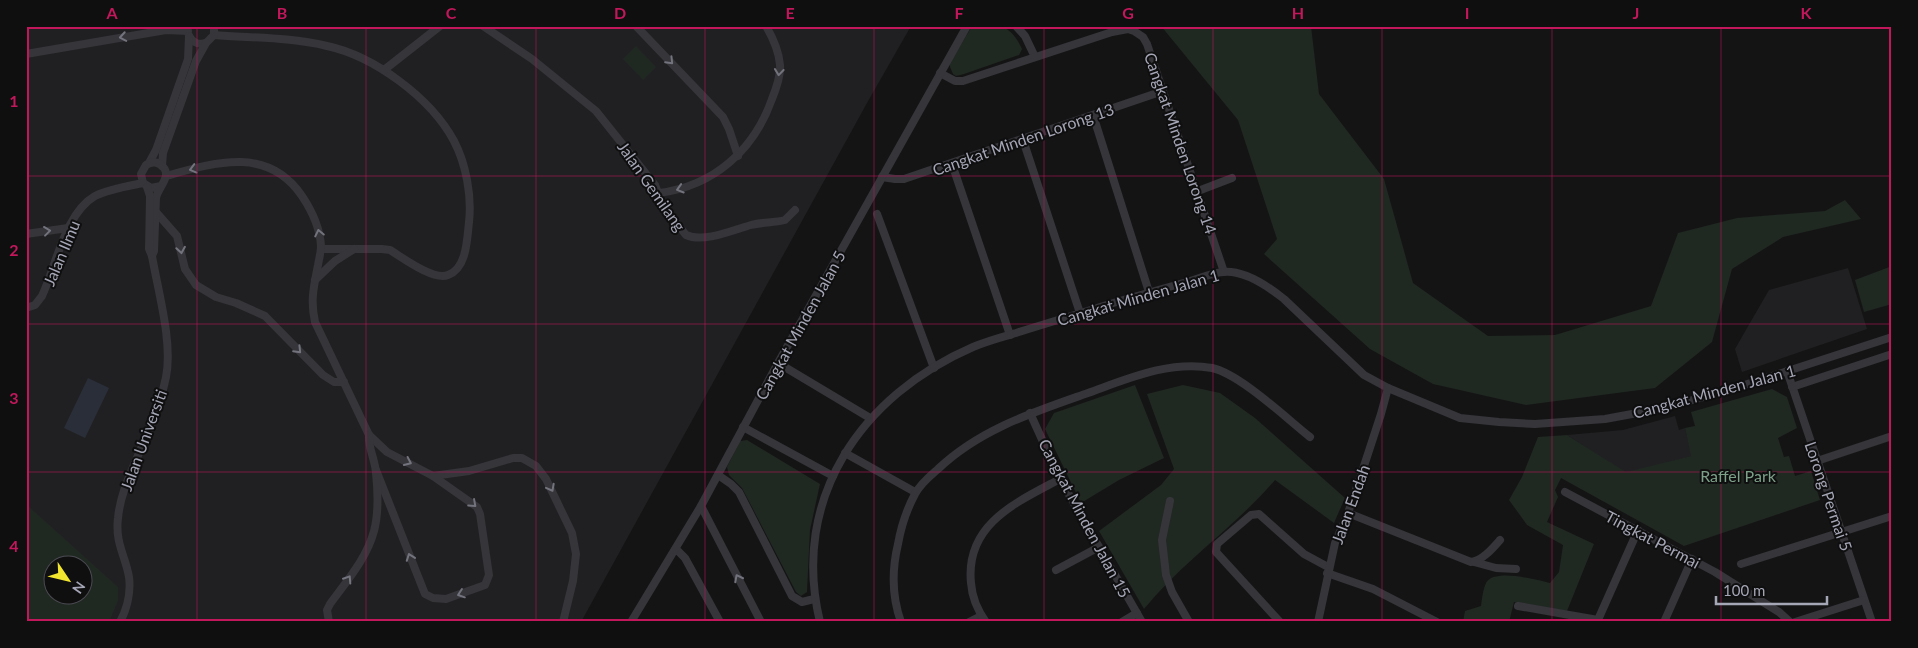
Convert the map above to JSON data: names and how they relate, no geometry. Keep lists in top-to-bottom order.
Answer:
{
  "streets": {
    "street": [
      "Cangkat Minden Lorong 13",
      "Cangkat Minden Lorong 14",
      "Jalan Gemilang",
      "Jalan Ilmu",
      "Cangkat Minden Jalan 1",
      "Cangkat Minden Jalan 5",
      "Jalan Universiti",
      "Lorong Permai 5",
      "Jalan Endah",
      "Cangkat Minden Jalan 15",
      "Tingkat Permai"
    ]
  },
  "crossings": [
    ["Cangkat Minden Lorong 13", "Cangkat Minden Lorong 14"],
    ["Cangkat Minden Lorong 13", "Cangkat Minden Jalan 5"],
    ["Cangkat Minden Lorong 14", "Cangkat Minden Jalan 1"],
    ["Cangkat Minden Lorong 14", "Cangkat Minden Jalan 5"],
    ["Jalan Ilmu", "Jalan Universiti"],
    ["Cangkat Minden Jalan 1", "Lorong Permai 5"],
    ["Cangkat Minden Jalan 1", "Jalan Endah"]
  ],
  "parks": ["Raffel Park"],
  "scale_bar": "100 m",
  "north": "bottom right",
  "grid": {
    "columns": [
      "A",
      "B",
      "C",
      "D",
      "E",
      "F",
      "G",
      "H",
      "I",
      "J",
      "K"
    ],
    "rows": [
      "1",
      "2",
      "3",
      "4"
    ]
  }
}
